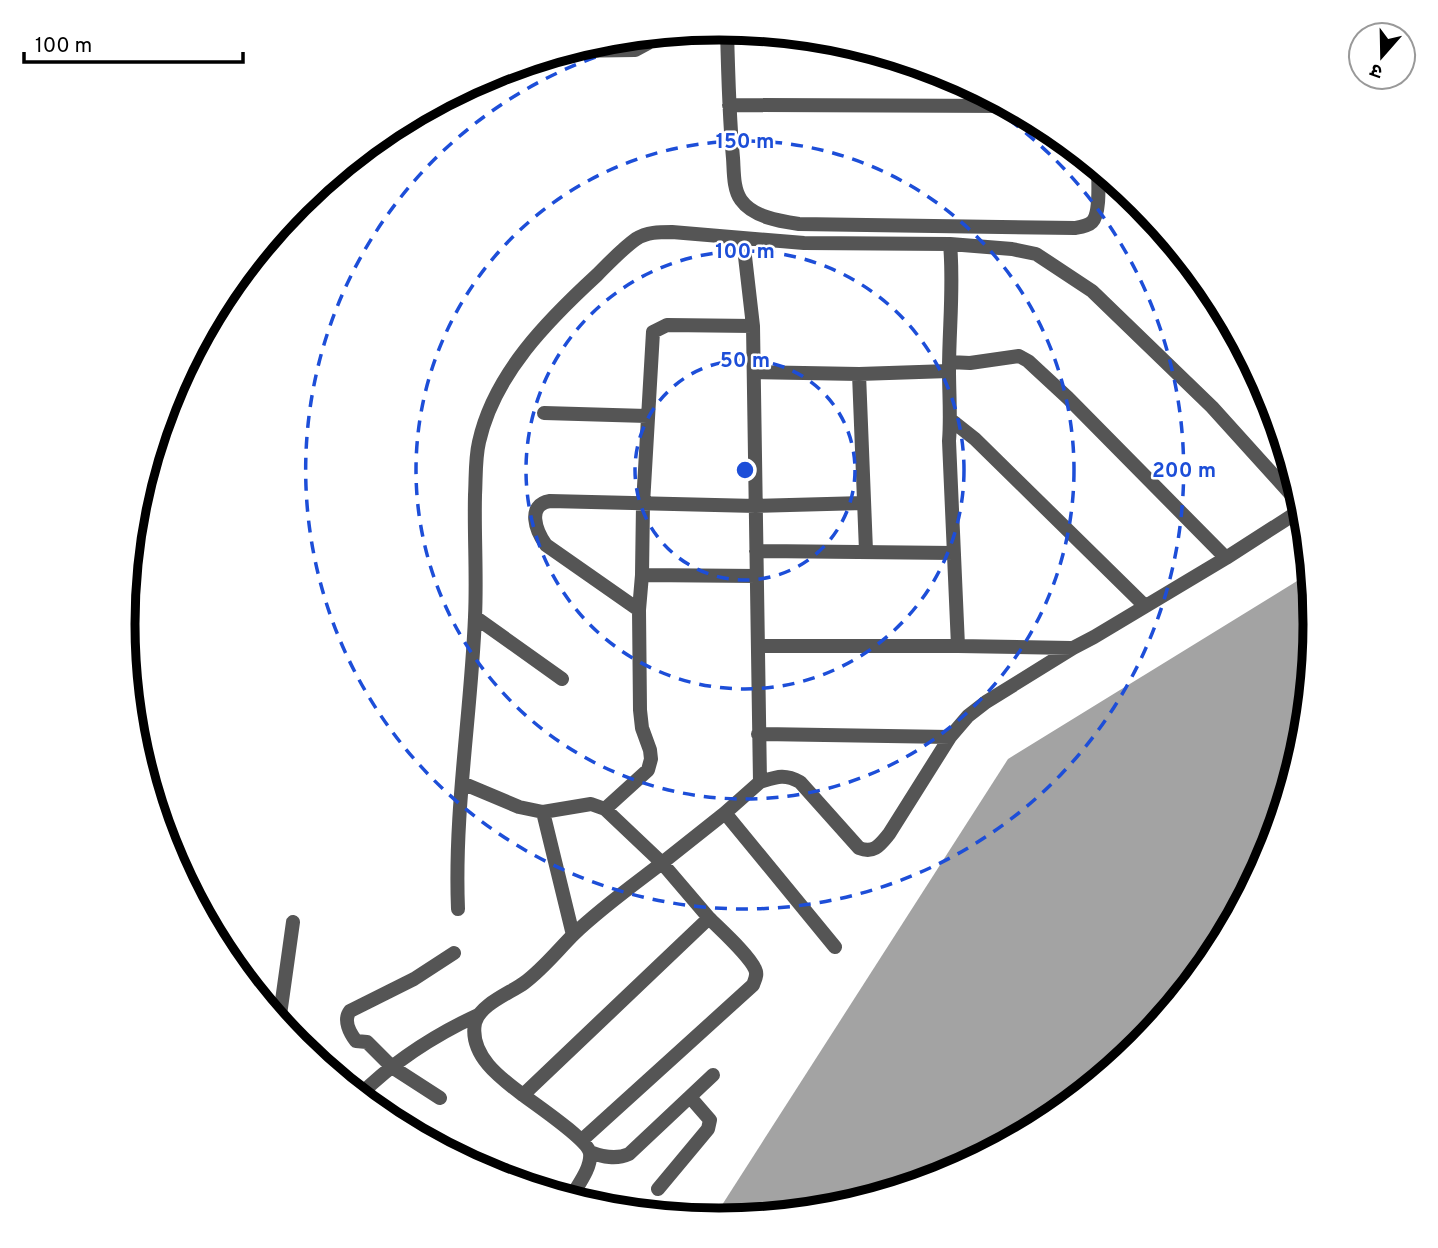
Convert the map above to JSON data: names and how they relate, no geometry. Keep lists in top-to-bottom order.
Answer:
{
  "scale_bar": "100 m",
  "north": "bottom",
  "rings": [
    "150 m",
    "100 m",
    "50 m",
    "200 m"
  ]
}
